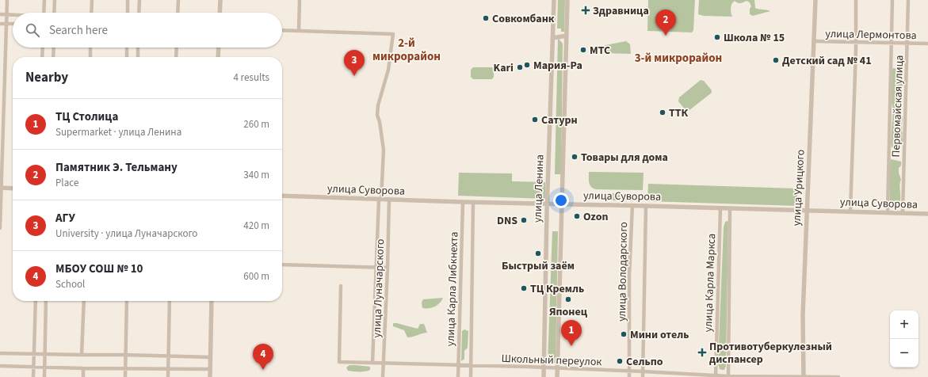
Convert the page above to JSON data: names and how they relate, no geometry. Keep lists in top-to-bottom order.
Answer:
{
  "streets": {
    "street": [
      "улица Лермонтова",
      "Первомайская улица",
      "улица Урицкого",
      "улица Ленина",
      "улица Суворова",
      "улица Володарского",
      "улица Карла Маркса",
      "улица Луначарского",
      "улица Карла Либкнехта",
      "Школьный переулок"
    ]
  },
  "crossings": [
    ["улица Лермонтова", "Первомайская улица"],
    ["улица Лермонтова", "улица Урицкого"],
    ["Первомайская улица", "улица Суворова"],
    ["улица Урицкого", "улица Суворова"],
    ["улица Урицкого", "Школьный переулок"],
    ["улица Ленина", "улица Суворова"],
    ["улица Ленина", "Школьный переулок"],
    ["улица Суворова", "улица Володарского"],
    ["улица Суворова", "улица Карла Маркса"],
    ["улица Суворова", "улица Луначарского"],
    ["улица Суворова", "улица Карла Либкнехта"],
    ["улица Володарского", "Школьный переулок"],
    ["улица Карла Маркса", "Школьный переулок"],
    ["улица Луначарского", "Школьный переулок"],
    ["улица Карла Либкнехта", "Школьный переулок"]
  ],
  "districts": ["2-й микрорайон", "3-й микрорайон"],
  "places": {
    "health": ["Здравница", "Противотуберкулезный диспансер"],
    "other": [
      "Совкомбанк",
      "Школа № 15",
      "МТС",
      "Детский сад № 41",
      "Мария-Ра",
      "Kari",
      "ТТК",
      "Сатурн",
      "Товары для дома",
      "Ozon",
      "DNS",
      "Быстрый заём",
      "ТЦ Кремль",
      "Японец",
      "Мини отель",
      "Сельпо"
    ]
  },
  "page": {
    "pins": [
      "2",
      "3",
      "1",
      "4"
    ],
    "search": "Search here",
    "heading": ["Nearby", "4 results"],
    "list": [
      {
        "mark": "1",
        "name": "ТЦ Столица",
        "note": "Supermarket · улица Ленина",
        "value": "260 m"
      },
      {
        "mark": "2",
        "name": "Памятник Э. Тельману",
        "note": "Place",
        "value": "340 m"
      },
      {
        "mark": "3",
        "name": "АГУ",
        "note": "University · улица Луначарского",
        "value": "420 m"
      },
      {
        "mark": "4",
        "name": "МБОУ СОШ № 10",
        "note": "School",
        "value": "600 m"
      }
    ],
    "map_buttons": ["+", "−"]
  }
}
